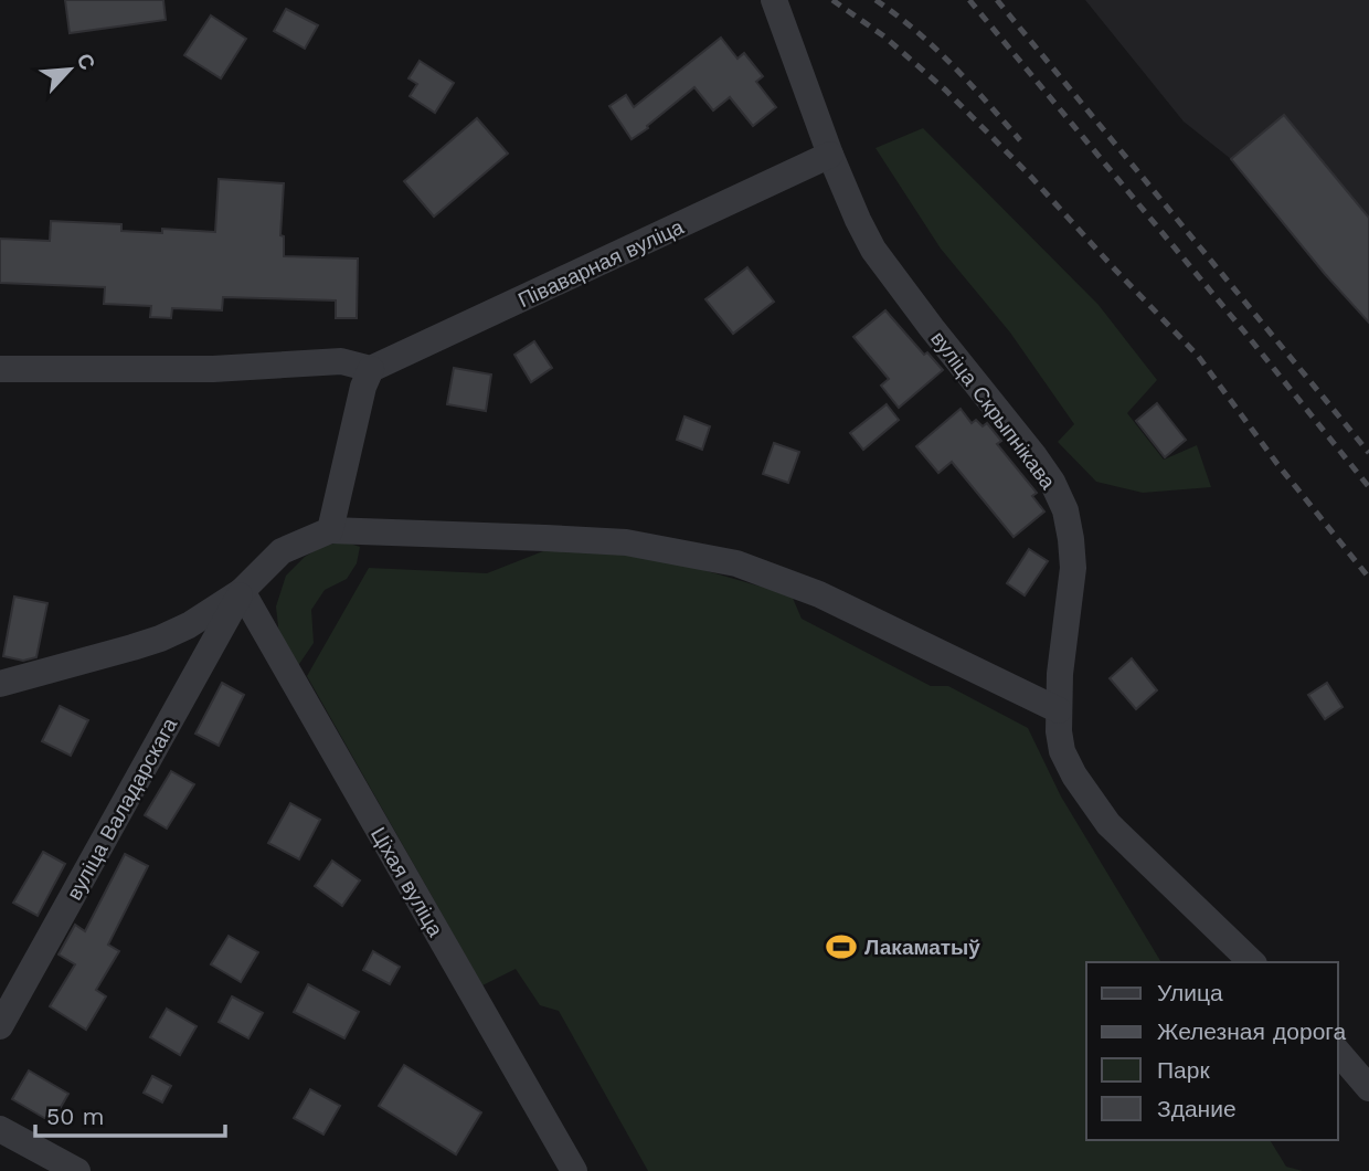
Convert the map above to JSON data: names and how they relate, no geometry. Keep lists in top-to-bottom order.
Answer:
{
  "streets": {
    "street": [
      "Піваварная вуліца",
      "вуліца Скрыпнікава",
      "вуліца Валадарскага",
      "Ціхая вуліца"
    ]
  },
  "crossings": [
    ["Піваварная вуліца", "вуліца Скрыпнікава"],
    ["вуліца Валадарскага", "Ціхая вуліца"]
  ],
  "places": {
    "sports": ["Лакаматыў"]
  },
  "legend": [
    "Улица",
    "Железная дорога",
    "Парк",
    "Здание"
  ],
  "scale_bar": "50 m",
  "north": "top right"
}
